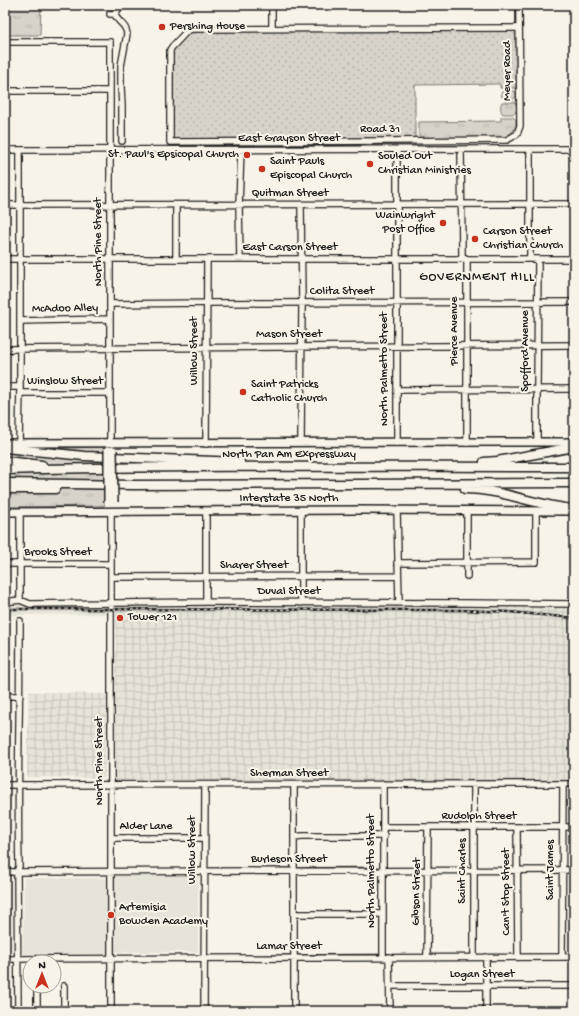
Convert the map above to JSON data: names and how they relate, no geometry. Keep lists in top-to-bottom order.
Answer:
{
  "streets": {
    "highway": ["North Pan Am Expressway"],
    "main road": ["North Pine Street", "Interstate 35 North"],
    "street": [
      "Meyer Road",
      "Road 31",
      "East Grayson Street",
      "Quitman Street",
      "East Carson Street",
      "Colita Street",
      "McAdoo Alley",
      "Pierce Avenue",
      "Mason Street",
      "Willow Street",
      "Spofford Avenue",
      "North Palmetto Street",
      "Winslow Street",
      "Brooks Street",
      "Sharer Street",
      "Duval Street",
      "Sherman Street",
      "Rudolph Street",
      "Alder Lane",
      "Burleson Street",
      "Saint James",
      "Saint Charles",
      "Gibson Street",
      "Can't Stop Street",
      "Lamar Street",
      "Logan Street"
    ]
  },
  "crossings": [
    ["Meyer Road", "Road 31"],
    ["East Grayson Street", "North Pine Street"],
    ["East Grayson Street", "Pierce Avenue"],
    ["East Grayson Street", "North Palmetto Street"],
    ["Quitman Street", "North Pine Street"],
    ["Quitman Street", "Pierce Avenue"],
    ["Quitman Street", "North Palmetto Street"],
    ["North Pine Street", "East Carson Street"],
    ["North Pine Street", "Colita Street"],
    ["North Pine Street", "McAdoo Alley"],
    ["North Pine Street", "Mason Street"],
    ["North Pine Street", "Winslow Street"],
    ["North Pine Street", "Interstate 35 North"],
    ["North Pine Street", "Brooks Street"],
    ["North Pine Street", "Sharer Street"],
    ["North Pine Street", "Duval Street"],
    ["North Pine Street", "Sherman Street"],
    ["North Pine Street", "Alder Lane"],
    ["North Pine Street", "Burleson Street"],
    ["North Pine Street", "Lamar Street"],
    ["East Carson Street", "Pierce Avenue"],
    ["East Carson Street", "Willow Street"],
    ["East Carson Street", "Spofford Avenue"],
    ["East Carson Street", "North Palmetto Street"],
    ["Colita Street", "Pierce Avenue"],
    ["Colita Street", "Willow Street"],
    ["Colita Street", "Spofford Avenue"],
    ["Colita Street", "North Palmetto Street"],
    ["Pierce Avenue", "Mason Street"],
    ["Mason Street", "Willow Street"],
    ["Mason Street", "Spofford Avenue"],
    ["Mason Street", "North Palmetto Street"],
    ["Willow Street", "Sherman Street"],
    ["Willow Street", "Alder Lane"],
    ["Willow Street", "Burleson Street"],
    ["Willow Street", "Lamar Street"],
    ["North Palmetto Street", "Sherman Street"],
    ["North Palmetto Street", "Rudolph Street"],
    ["North Palmetto Street", "Burleson Street"],
    ["North Palmetto Street", "Lamar Street"],
    ["North Palmetto Street", "Logan Street"],
    ["Sherman Street", "Saint James"],
    ["Sherman Street", "Saint Charles"],
    ["Rudolph Street", "Saint James"],
    ["Rudolph Street", "Saint Charles"],
    ["Rudolph Street", "Gibson Street"],
    ["Rudolph Street", "Can't Stop Street"],
    ["Burleson Street", "Saint James"],
    ["Burleson Street", "Saint Charles"],
    ["Burleson Street", "Gibson Street"],
    ["Burleson Street", "Can't Stop Street"],
    ["Saint James", "Lamar Street"],
    ["Saint Charles", "Lamar Street"],
    ["Gibson Street", "Lamar Street"],
    ["Can't Stop Street", "Lamar Street"]
  ],
  "districts": ["GOVERNMENT HILL"],
  "places": [
    "Pershing House",
    "St. Paul's Epsicopal Church",
    "Souled Out Christian Ministries",
    "Saint Pauls Episcopal Church",
    "Wainwright Post Office",
    "Carson Street Christian Church",
    "Saint Patricks Catholic Church",
    "Tower 121",
    "Artemisia Bowden Academy"
  ],
  "north": "top"
}
